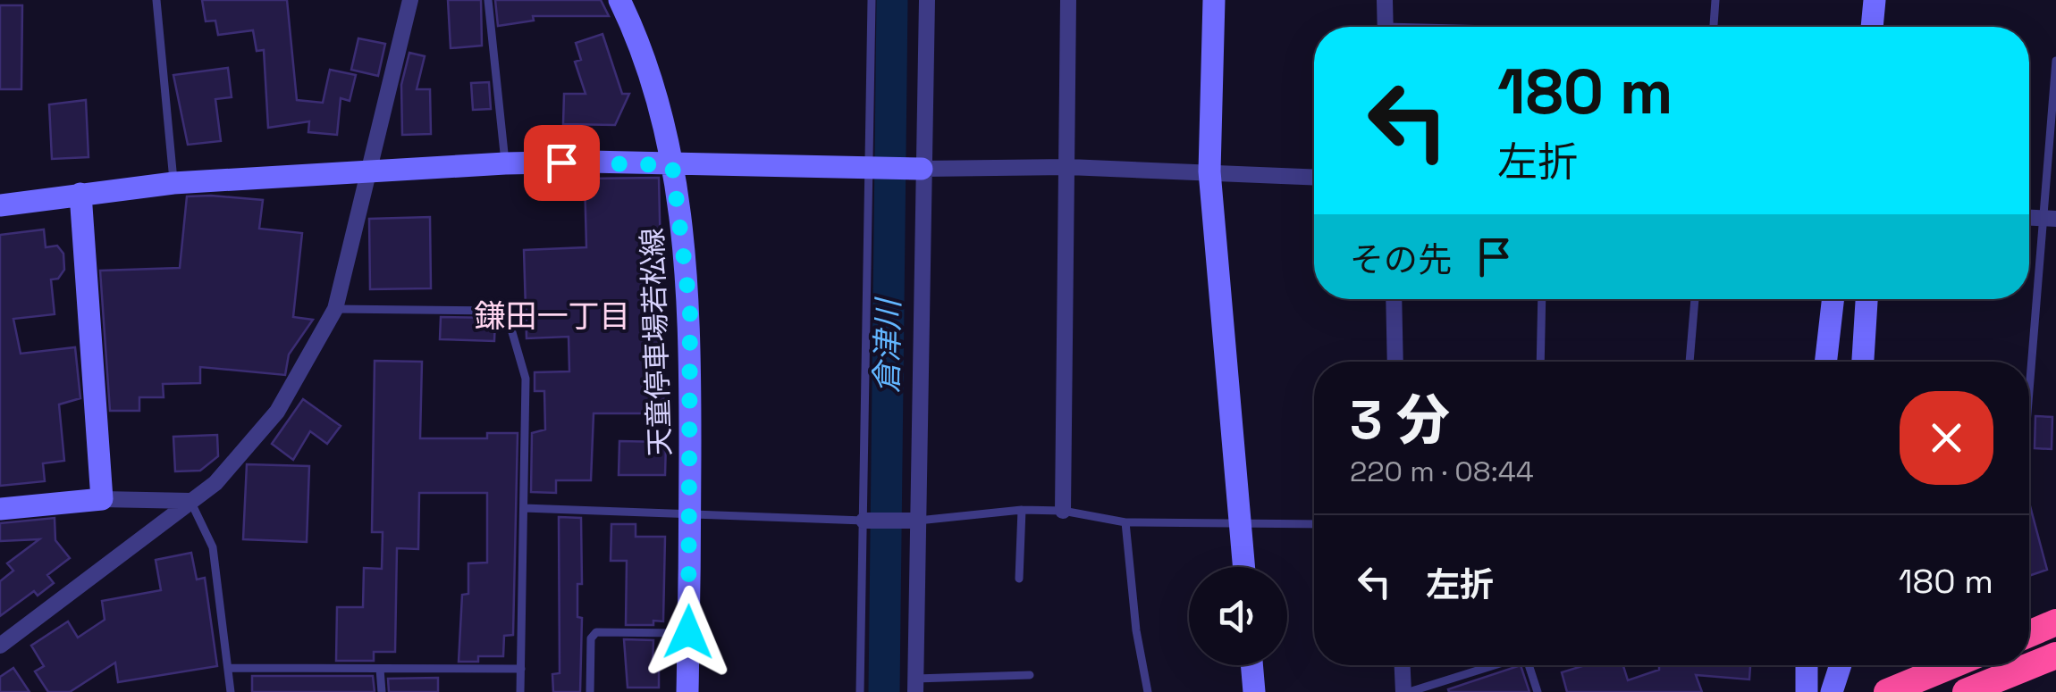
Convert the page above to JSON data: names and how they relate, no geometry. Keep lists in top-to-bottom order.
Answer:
{
  "streets": {
    "street": ["天童停車場若松線"]
  },
  "districts": ["鎌田一丁目"],
  "water": ["倉津川"],
  "page": {
    "turn": ["180 m", "左折"],
    "then": "その先",
    "heading": ["3 分", "220 m · 08:44"],
    "list": [
      {
        "name": "左折",
        "value": "180 m"
      }
    ]
  }
}
